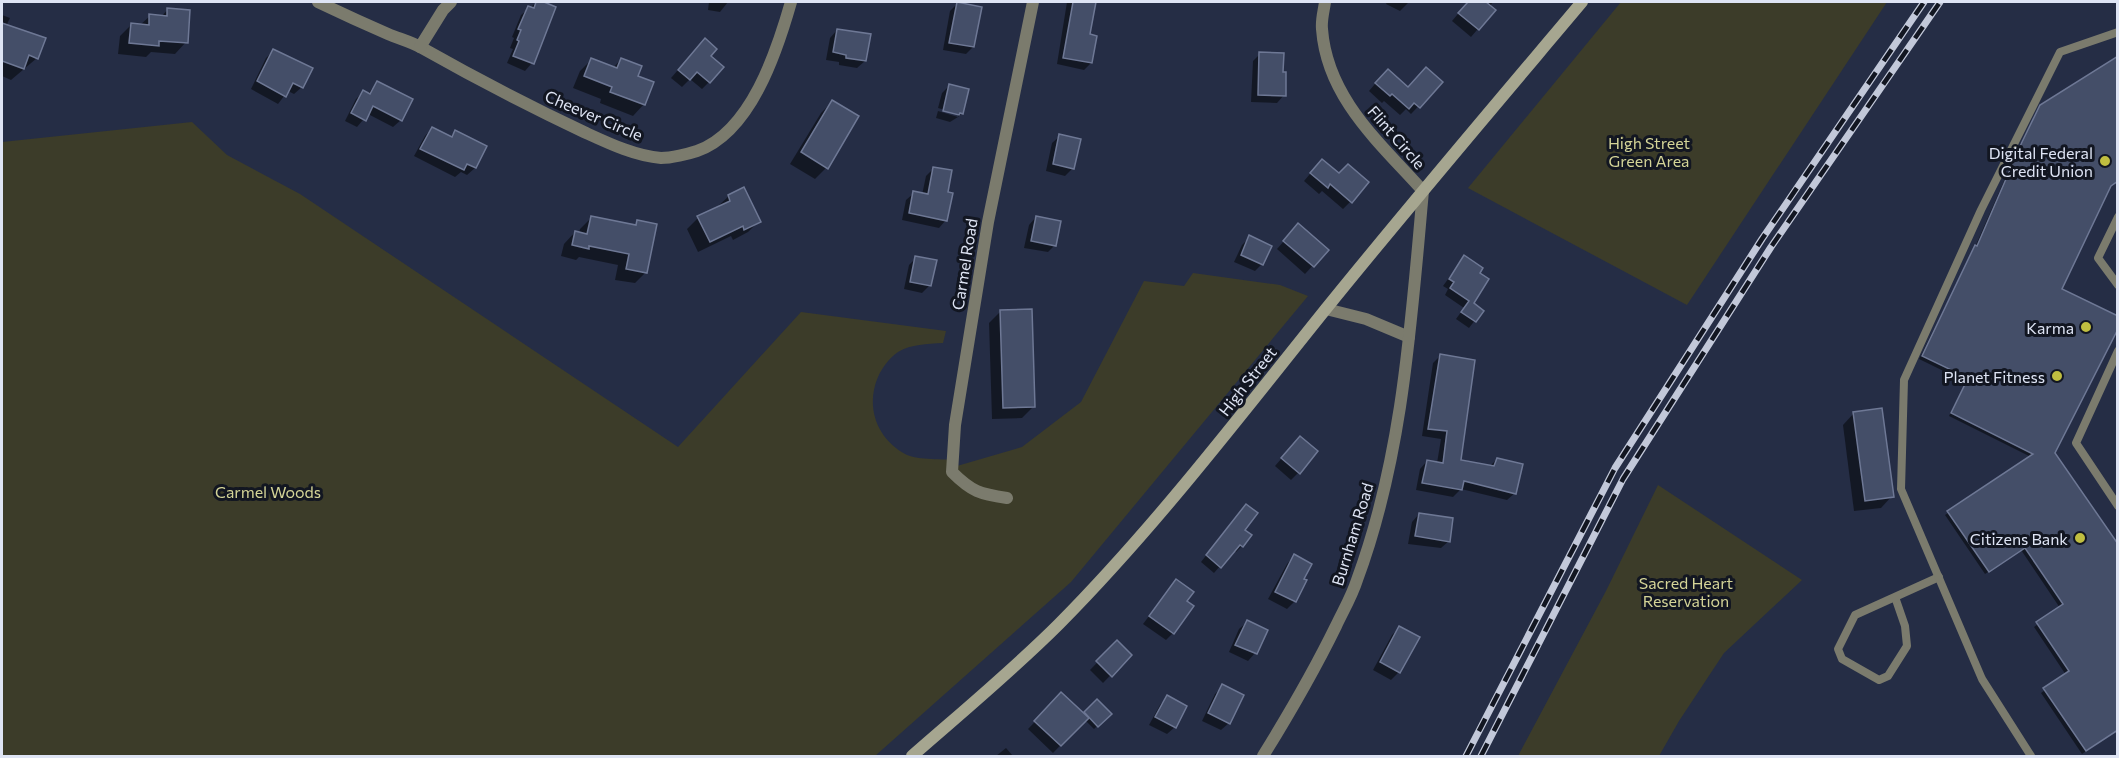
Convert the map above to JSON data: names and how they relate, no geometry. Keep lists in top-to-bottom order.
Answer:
{
  "streets": {
    "main road": ["High Street"],
    "street": [
      "Cheever Circle",
      "Flint Circle",
      "Carmel Road",
      "Burnham Road"
    ]
  },
  "crossings": [
    ["Flint Circle", "High Street"],
    ["Flint Circle", "Burnham Road"],
    ["High Street", "Burnham Road"]
  ],
  "parks": ["High Street Green Area", "Carmel Woods", "Sacred Heart Reservation"],
  "places": [
    "Digital Federal Credit Union",
    "Karma",
    "Planet Fitness",
    "Citizens Bank"
  ]
}
